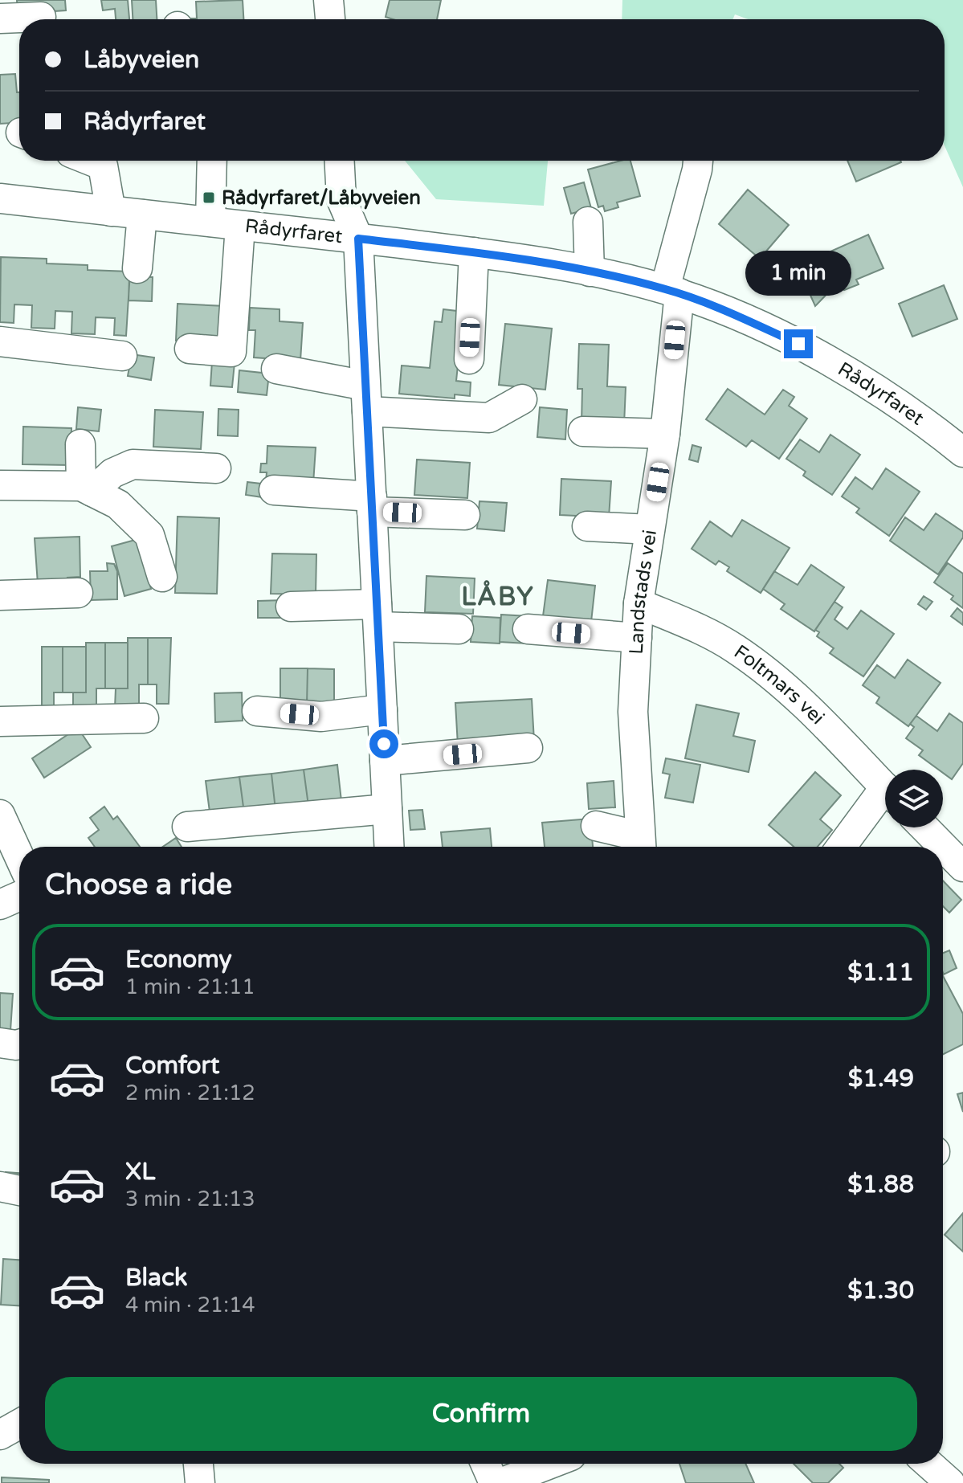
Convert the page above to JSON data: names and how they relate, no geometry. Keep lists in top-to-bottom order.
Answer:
{
  "streets": {
    "street": ["Rådyrfaret", "Landstads vei", "Foltmars vei"]
  },
  "crossings": [
    ["Rådyrfaret", "Landstads vei"],
    ["Landstads vei", "Foltmars vei"]
  ],
  "districts": ["LÅBY"],
  "places": {
    "transit": ["Rådyrfaret/Låbyveien"]
  },
  "page": {
    "banner": ["Låbyveien", "Rådyrfaret"],
    "bubble": "1 min",
    "heading": "Choose a ride",
    "list": [
      {
        "name": "Economy",
        "note": "1 min · 21:11",
        "value": "$1.11"
      },
      {
        "name": "Comfort",
        "note": "2 min · 21:12",
        "value": "$1.49"
      },
      {
        "name": "XL",
        "note": "3 min · 21:13",
        "value": "$1.88"
      },
      {
        "name": "Black",
        "note": "4 min · 21:14",
        "value": "$1.30"
      }
    ],
    "buttons": "Confirm"
  }
}
